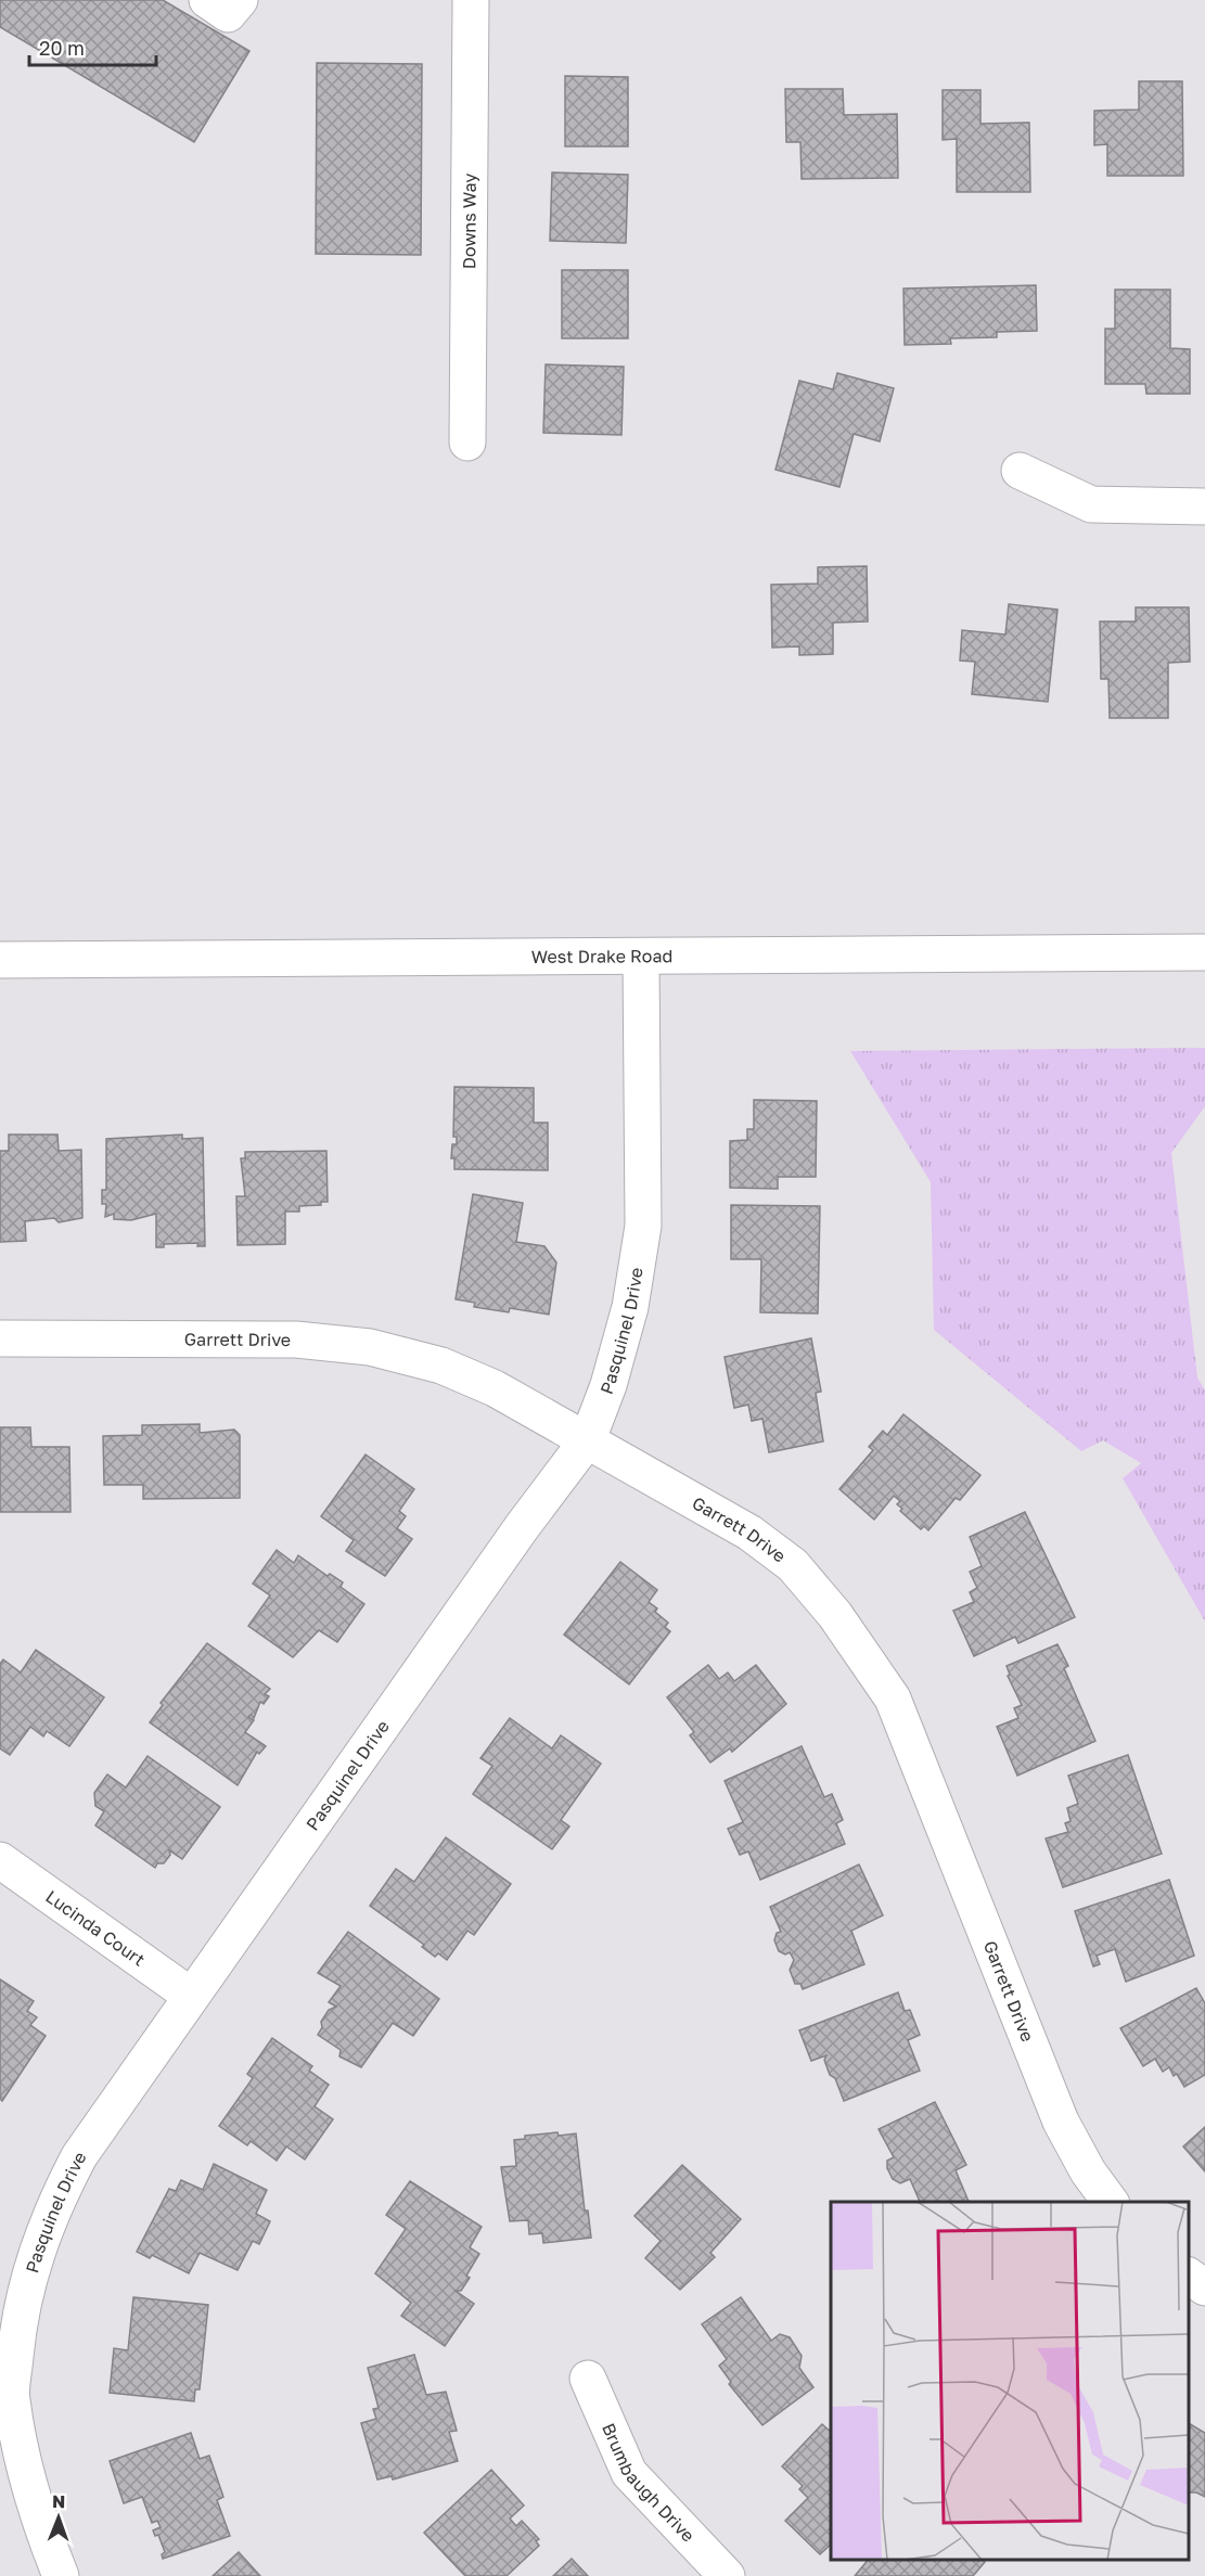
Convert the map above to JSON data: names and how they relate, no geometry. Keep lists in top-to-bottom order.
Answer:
{
  "streets": {
    "street": [
      "Downs Way",
      "West Drake Road",
      "Pasquinel Drive",
      "Garrett Drive",
      "Lucinda Court",
      "Brumbaugh Drive"
    ]
  },
  "crossings": [
    ["West Drake Road", "Pasquinel Drive"],
    ["Pasquinel Drive", "Garrett Drive"],
    ["Pasquinel Drive", "Lucinda Court"]
  ],
  "scale_bar": "20 m",
  "north": "top"
}
